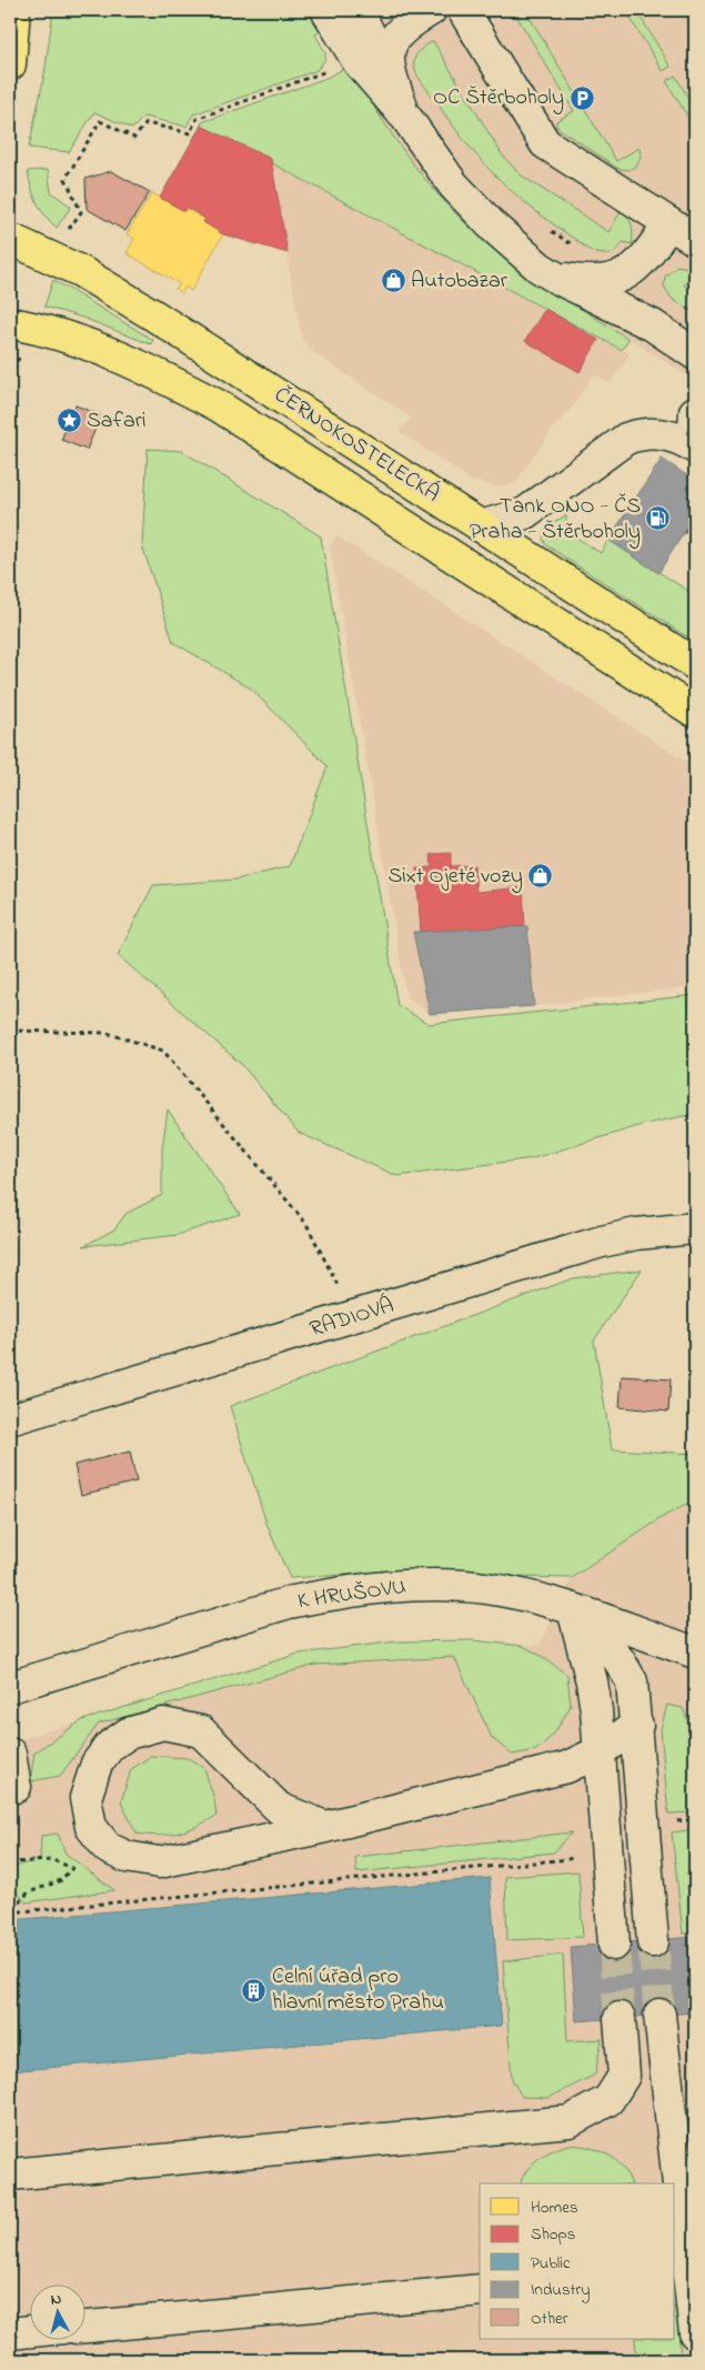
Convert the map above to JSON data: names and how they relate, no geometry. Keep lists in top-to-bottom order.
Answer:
{
  "streets": {
    "main road": ["ČERNOKOSTELECKÁ"],
    "street": ["RADIOVÁ", "K HRUŠOVU"]
  },
  "places": {
    "parking": ["OC Štěrboholy"],
    "shop": ["Autobazar", "Sixt Ojeté vozy"],
    "place": ["Safari"],
    "fuel station": ["Tank ONO - ČS Praha - Štěrboholy"],
    "building": ["Celní úřad pro hlavní město Prahu"]
  },
  "legend": [
    "Homes",
    "Shops",
    "Public",
    "Industry",
    "Other"
  ],
  "north": "top"
}
